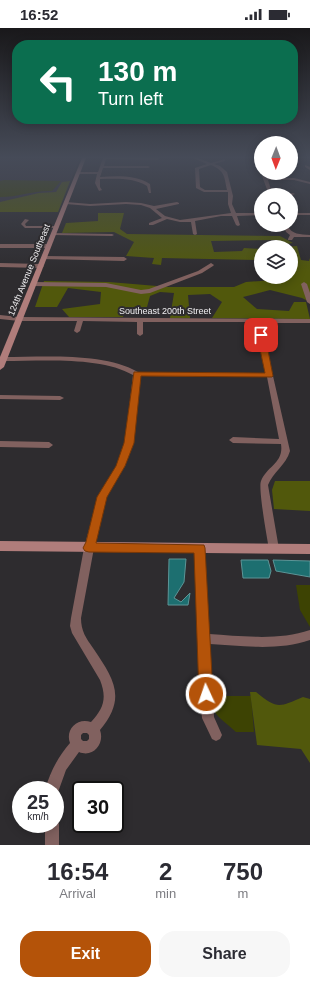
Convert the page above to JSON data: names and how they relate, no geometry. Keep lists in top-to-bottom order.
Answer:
{
  "streets": {
    "street": ["124th Avenue Southeast", "Southeast 200th Street"]
  },
  "crossings": [
    ["124th Avenue Southeast", "Southeast 200th Street"]
  ],
  "north": "bottom",
  "page": {
    "status": "16:52",
    "turn": ["130 m", "Turn left"],
    "speed": "25 km/h",
    "limit": "30",
    "eta": [
      "16:54",
      "Arrival",
      "2",
      "min",
      "750",
      "m"
    ],
    "buttons": ["Exit", "Share"]
  }
}
